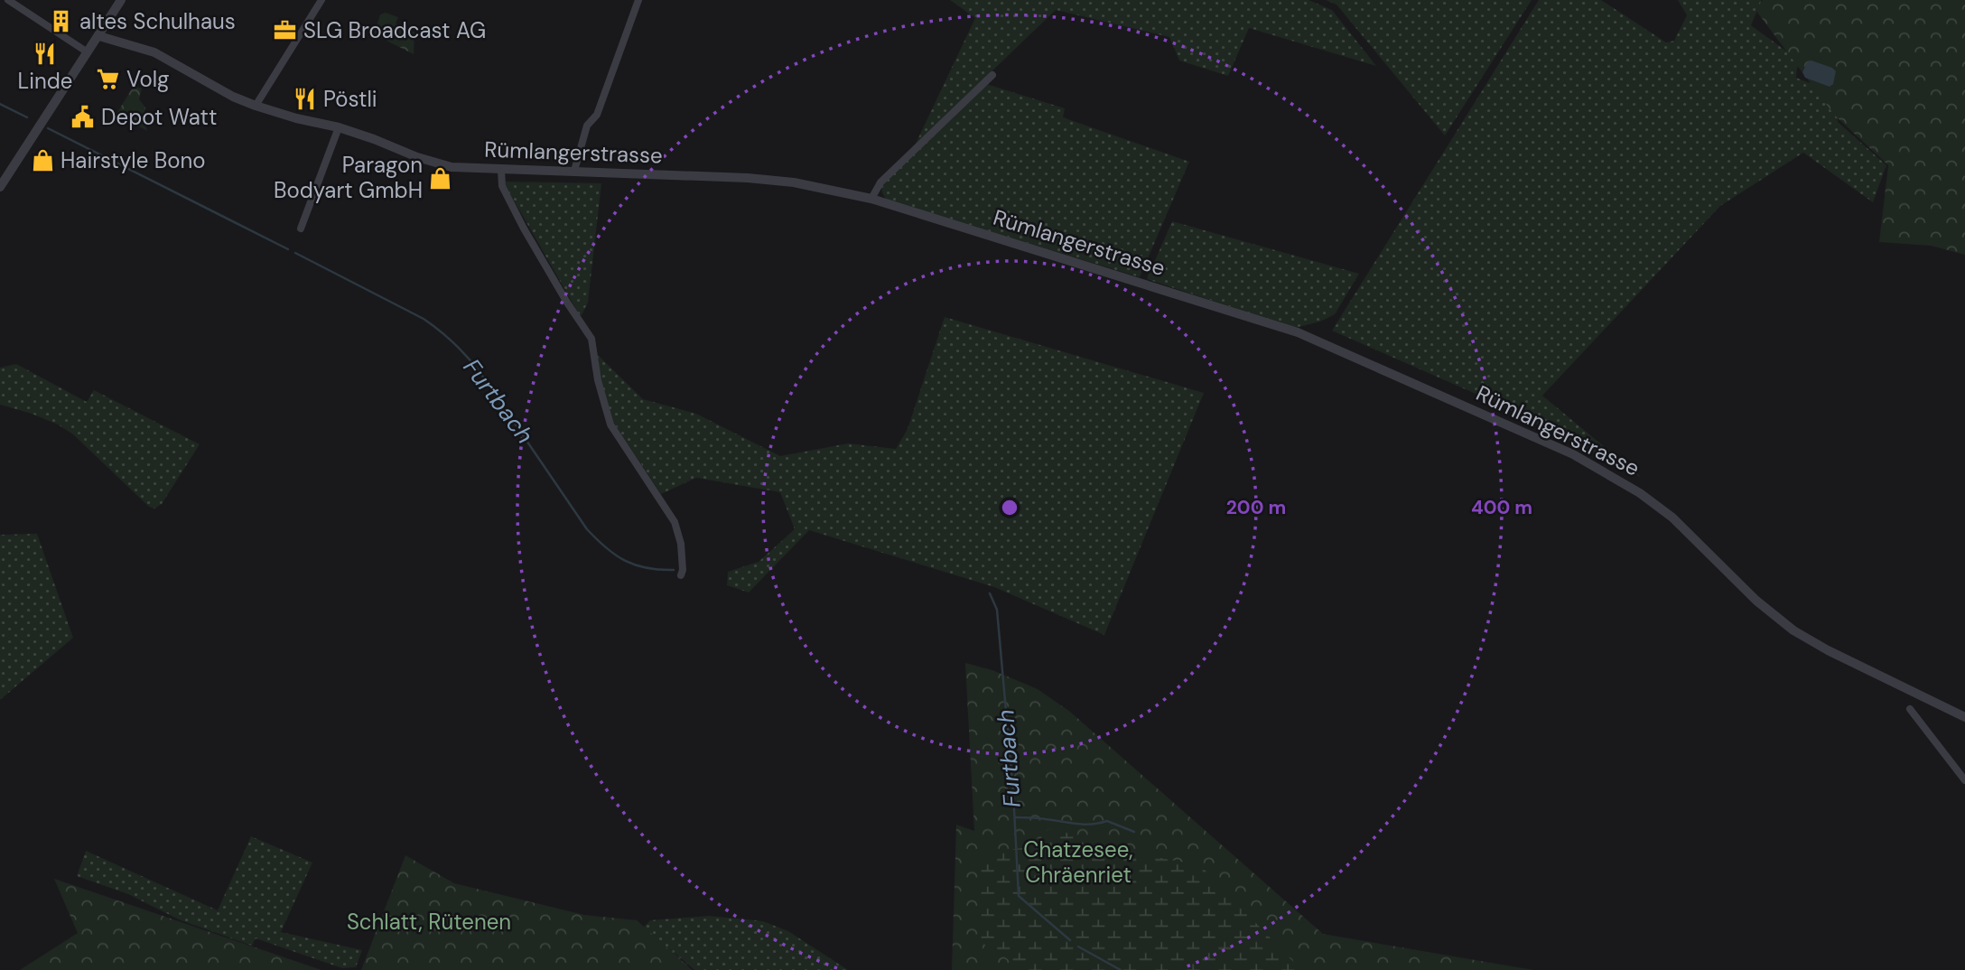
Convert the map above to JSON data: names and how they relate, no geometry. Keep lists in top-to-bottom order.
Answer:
{
  "streets": {
    "street": ["Rümlangerstrasse"]
  },
  "water": ["Furtbach"],
  "parks": ["Chatzesee, Chräenriet", "Schlatt, Rütenen"],
  "places": {
    "building": ["altes Schulhaus"],
    "office": ["SLG Broadcast AG"],
    "restaurant": ["Linde", "Pöstli"],
    "supermarket": ["Volg"],
    "public building": ["Depot Watt"],
    "shop": ["Hairstyle Bono", "Paragon Bodyart GmbH"]
  },
  "rings": ["200 m", "400 m"]
}
